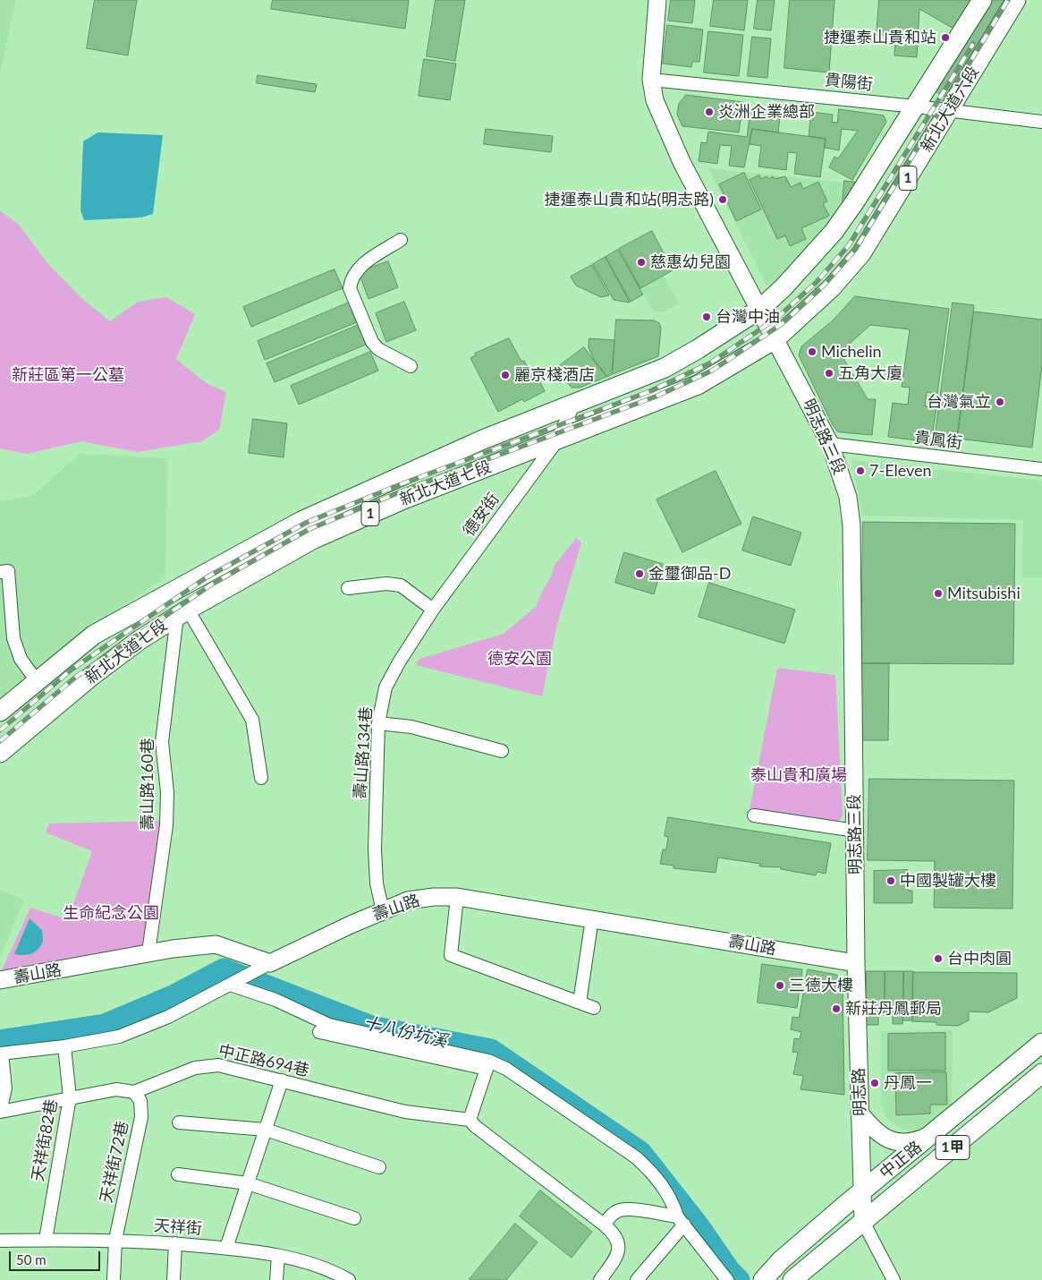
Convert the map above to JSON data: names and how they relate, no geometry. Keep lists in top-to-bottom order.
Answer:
{
  "streets": {
    "main road": [
      "新北大道六段",
      "1",
      "明志路三段",
      "新北大道七段",
      "壽山路",
      "明志路",
      "1甲",
      "中正路"
    ],
    "street": [
      "貴陽街",
      "貴鳳街",
      "德安街",
      "壽山路134巷",
      "壽山路160巷",
      "中正路694巷",
      "天祥街82巷",
      "天祥街72巷",
      "天祥街"
    ]
  },
  "crossings": [
    ["貴陽街", "新北大道六段"],
    ["貴陽街", "明志路三段"],
    ["新北大道六段", "明志路三段"],
    ["新北大道六段", "新北大道七段"],
    ["明志路三段", "貴鳳街"],
    ["明志路三段", "新北大道七段"],
    ["明志路三段", "壽山路"],
    ["明志路三段", "明志路"],
    ["新北大道七段", "德安街"],
    ["新北大道七段", "壽山路160巷"],
    ["德安街", "壽山路134巷"],
    ["壽山路134巷", "壽山路"],
    ["壽山路160巷", "壽山路"],
    ["壽山路", "明志路"],
    ["中正路694巷", "天祥街82巷"],
    ["中正路694巷", "天祥街72巷"],
    ["明志路", "中正路"],
    ["天祥街82巷", "天祥街"],
    ["天祥街72巷", "天祥街"]
  ],
  "water": ["十八份坑溪"],
  "parks": [
    "新莊區第一公墓",
    "德安公園",
    "泰山貴和廣場",
    "生命紀念公園"
  ],
  "places": [
    "捷運泰山貴和站",
    "炎洲企業總部",
    "捷運泰山貴和站(明志路)",
    "慈惠幼兒園",
    "台灣中油",
    "Michelin",
    "五角大廈",
    "麗京棧酒店",
    "台灣氣立",
    "7-Eleven",
    "金璽御品-D",
    "Mitsubishi",
    "中國製罐大樓",
    "台中肉圓",
    "三德大樓",
    "新莊丹鳳郵局",
    "丹鳳一"
  ],
  "scale_bar": "50 m"
}
